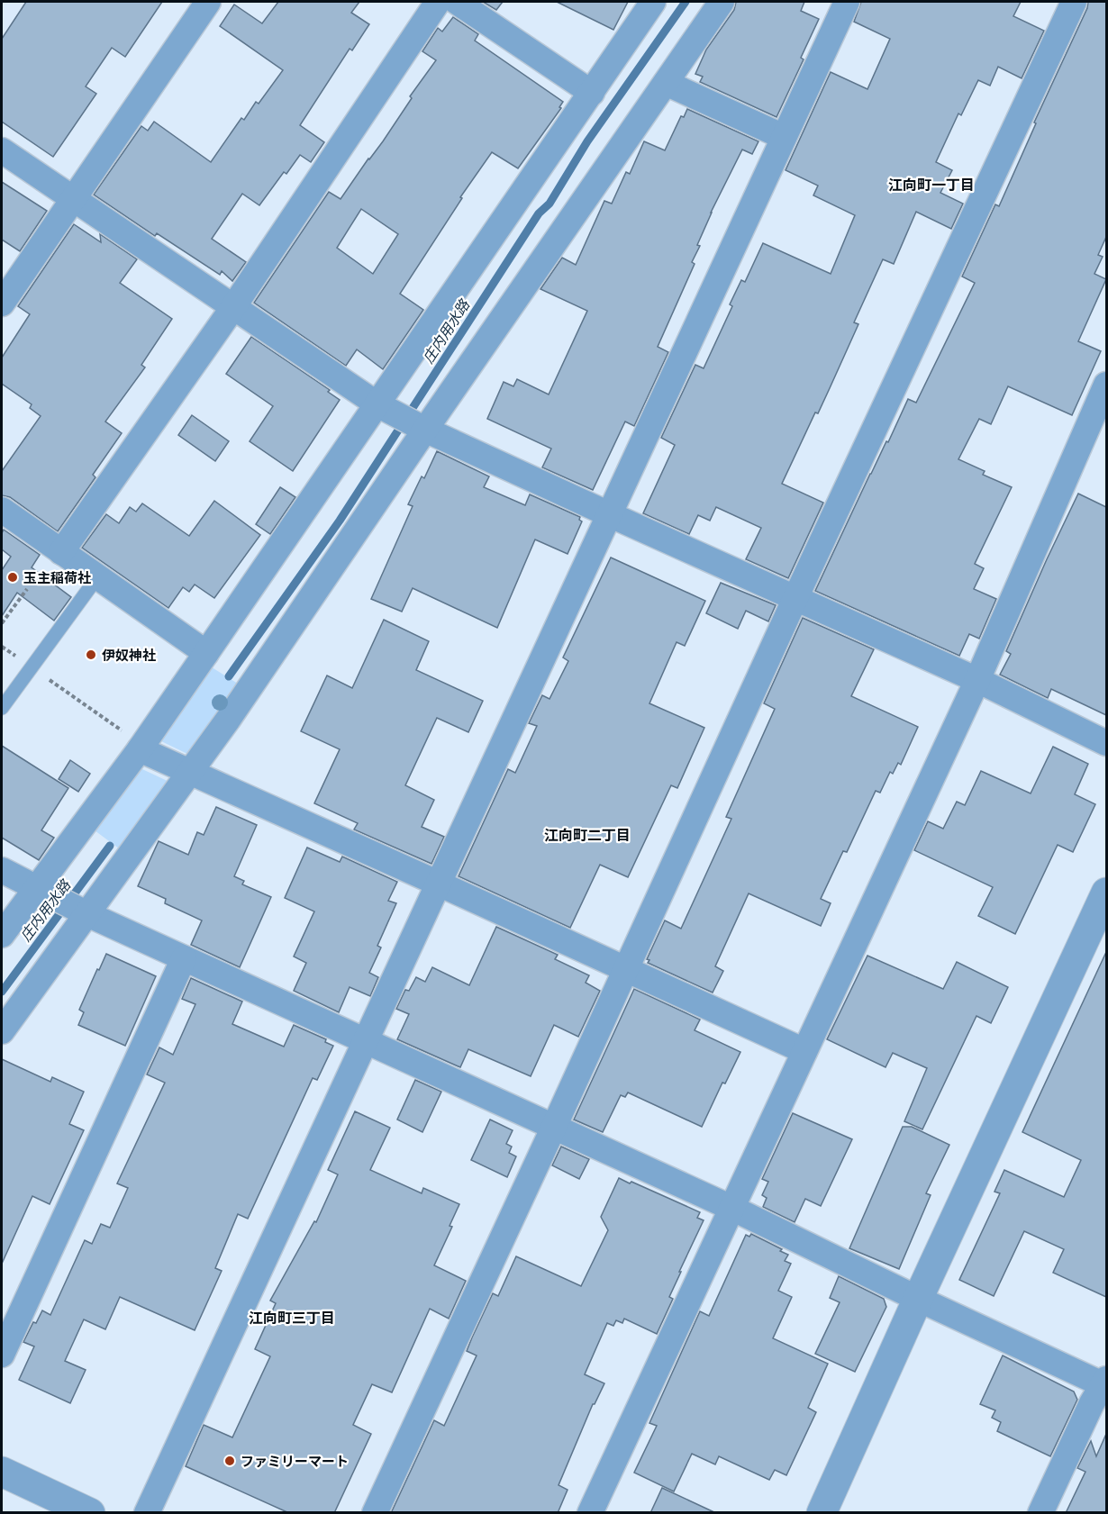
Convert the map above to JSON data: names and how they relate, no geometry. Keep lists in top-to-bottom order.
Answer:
{
  "districts": ["江向町一丁目", "江向町二丁目", "江向町三丁目"],
  "water": ["庄内用水路"],
  "places": ["玉主稲荷社", "伊奴神社", "ファミリーマート"]
}
